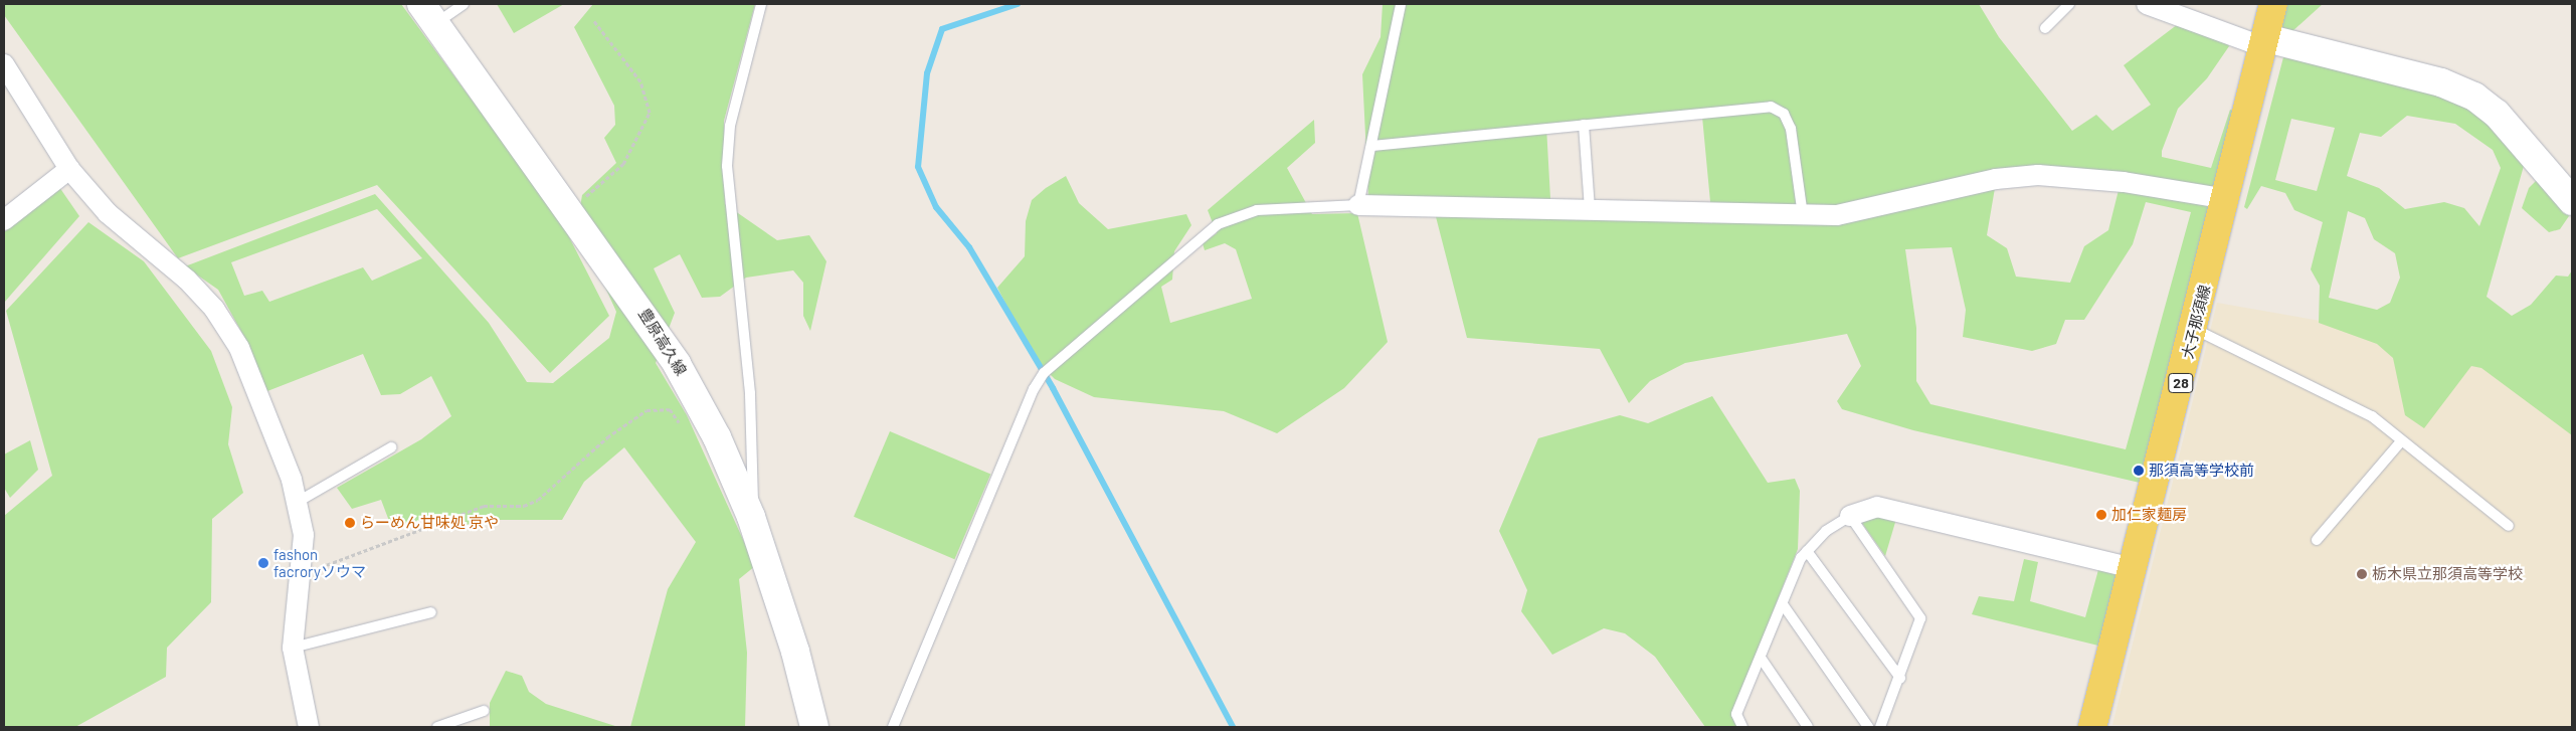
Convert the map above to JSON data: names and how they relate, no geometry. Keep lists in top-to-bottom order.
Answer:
{
  "streets": {
    "main road": ["大子那須線", "豊原高久線", "28"]
  },
  "places": [
    "那須高等学校前",
    "加仁家麺房",
    "らーめん甘味処 京や",
    "fashon facroryソウマ",
    "栃木県立那須高等学校"
  ]
}
